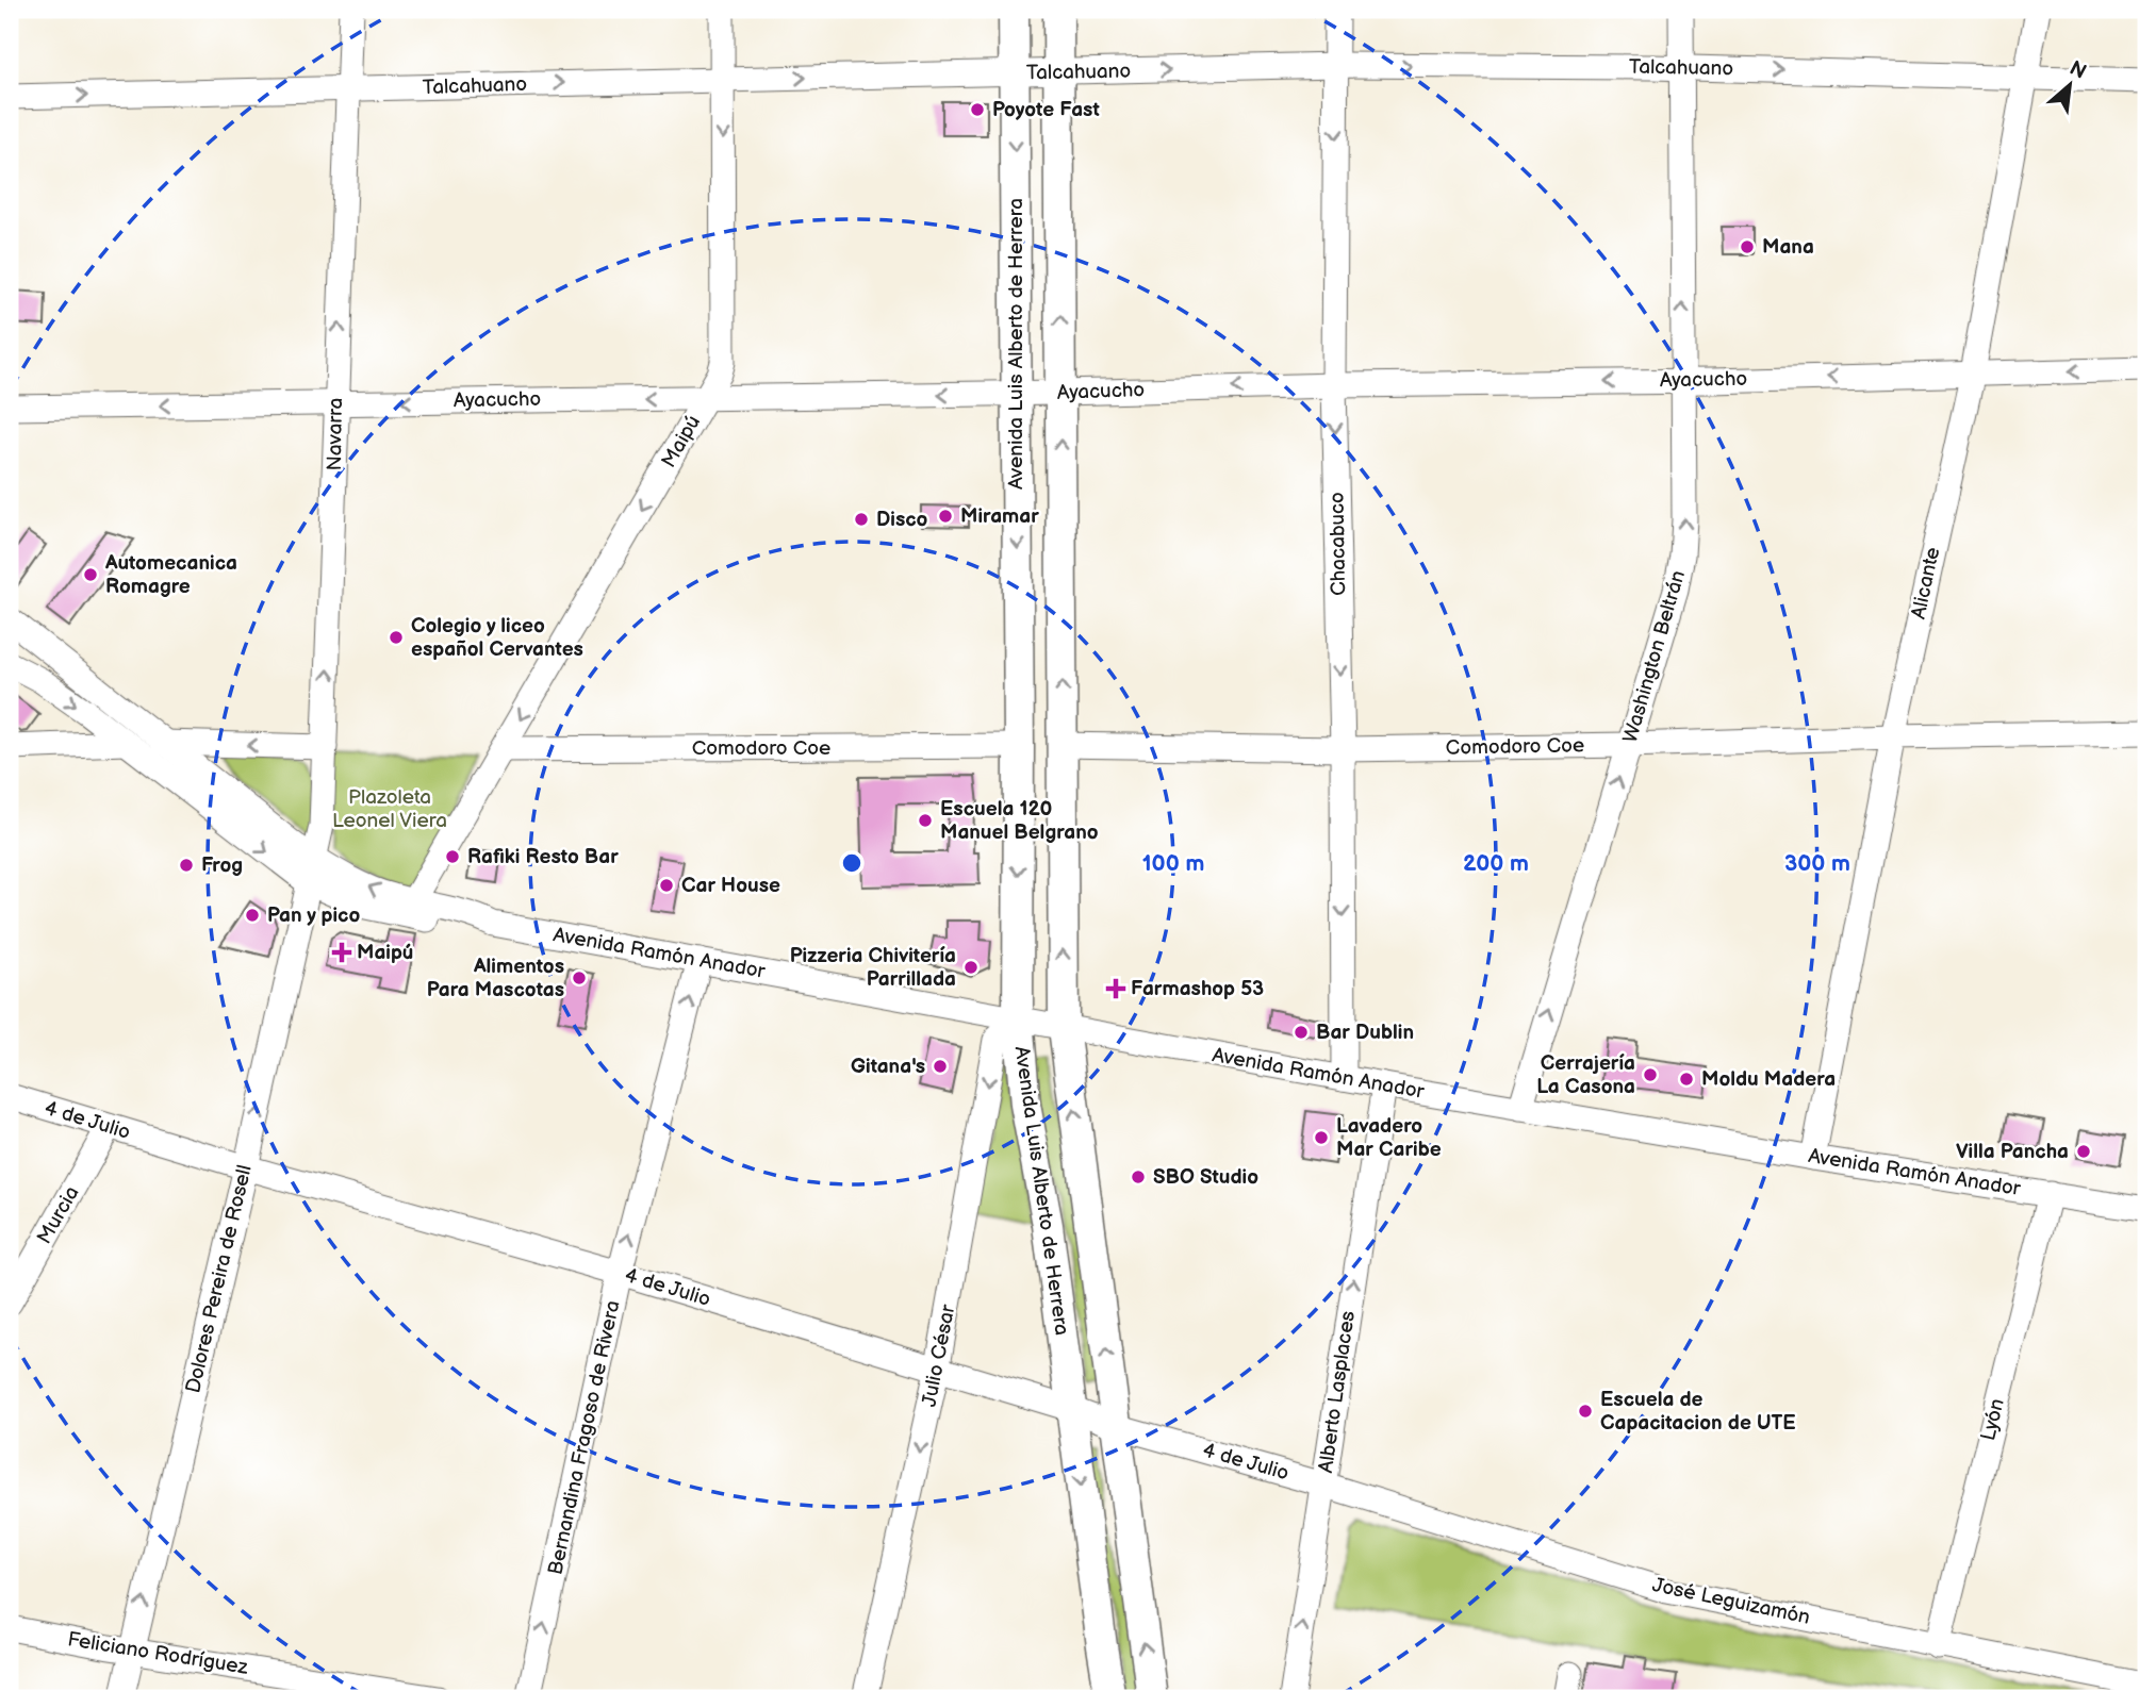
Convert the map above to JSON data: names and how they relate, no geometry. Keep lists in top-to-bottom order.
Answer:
{
  "streets": {
    "main road": ["Avenida Luis Alberto de Herrera"],
    "street": [
      "Talcahuano",
      "Ayacucho",
      "Navarra",
      "Maipú",
      "Chacabuco",
      "Alicante",
      "Washington Beltrán",
      "Comodoro Coe",
      "Avenida Ramón Anador",
      "4 de Julio",
      "Murcia",
      "Dolores Pereira de Rosell",
      "Julio César",
      "Alberto Lasplaces",
      "Lyón",
      "Bernandina Fragoso de Rivera",
      "José Leguizamón",
      "Feliciano Rodríguez"
    ]
  },
  "crossings": [
    ["Talcahuano", "Avenida Luis Alberto de Herrera"],
    ["Talcahuano", "Navarra"],
    ["Talcahuano", "Maipú"],
    ["Talcahuano", "Chacabuco"],
    ["Talcahuano", "Alicante"],
    ["Talcahuano", "Washington Beltrán"],
    ["Avenida Luis Alberto de Herrera", "Ayacucho"],
    ["Avenida Luis Alberto de Herrera", "Comodoro Coe"],
    ["Avenida Luis Alberto de Herrera", "Avenida Ramón Anador"],
    ["Avenida Luis Alberto de Herrera", "4 de Julio"],
    ["Avenida Luis Alberto de Herrera", "Julio César"],
    ["Ayacucho", "Navarra"],
    ["Ayacucho", "Maipú"],
    ["Ayacucho", "Chacabuco"],
    ["Ayacucho", "Alicante"],
    ["Ayacucho", "Washington Beltrán"],
    ["Navarra", "Avenida Ramón Anador"],
    ["Navarra", "Dolores Pereira de Rosell"],
    ["Maipú", "Comodoro Coe"],
    ["Maipú", "Avenida Ramón Anador"],
    ["Chacabuco", "Comodoro Coe"],
    ["Chacabuco", "Avenida Ramón Anador"],
    ["Alicante", "Comodoro Coe"],
    ["Alicante", "Avenida Ramón Anador"],
    ["Washington Beltrán", "Comodoro Coe"],
    ["Washington Beltrán", "Avenida Ramón Anador"],
    ["Avenida Ramón Anador", "Dolores Pereira de Rosell"],
    ["Avenida Ramón Anador", "Julio César"],
    ["Avenida Ramón Anador", "Alberto Lasplaces"],
    ["Avenida Ramón Anador", "Lyón"],
    ["Avenida Ramón Anador", "Bernandina Fragoso de Rivera"],
    ["4 de Julio", "Murcia"],
    ["4 de Julio", "Dolores Pereira de Rosell"],
    ["4 de Julio", "Julio César"],
    ["4 de Julio", "Alberto Lasplaces"],
    ["4 de Julio", "Bernandina Fragoso de Rivera"],
    ["4 de Julio", "José Leguizamón"],
    ["Dolores Pereira de Rosell", "Feliciano Rodríguez"],
    ["Alberto Lasplaces", "José Leguizamón"],
    ["Lyón", "José Leguizamón"]
  ],
  "one_way": [
    "Talcahuano",
    "Ayacucho",
    "Navarra",
    "Maipú",
    "Chacabuco",
    "Washington Beltrán",
    "Dolores Pereira de Rosell",
    "Julio César",
    "Alberto Lasplaces",
    "Bernandina Fragoso de Rivera"
  ],
  "parks": ["Plazoleta Leonel Viera"],
  "places": {
    "other": [
      "Poyote Fast",
      "Mana",
      "Miramar",
      "Disco",
      "Automecanica Romagre",
      "Colegio y liceo español Cervantes",
      "Escuela 120 Manuel Belgrano",
      "Rafiki Resto Bar",
      "Frog",
      "Car House",
      "Pan y pico",
      "Pizzeria Chivitería Parrillada",
      "Alimentos Para Mascotas",
      "Bar Dublin",
      "Gitana's",
      "Cerrajería La Casona",
      "Moldu Madera",
      "Lavadero Mar Caribe",
      "Villa Pancha",
      "SBO Studio",
      "Escuela de Capacitacion de UTE"
    ],
    "health": ["Maipú", "Farmashop 53"]
  },
  "north": "top right",
  "rings": ["100 m", "200 m", "300 m"]
}
